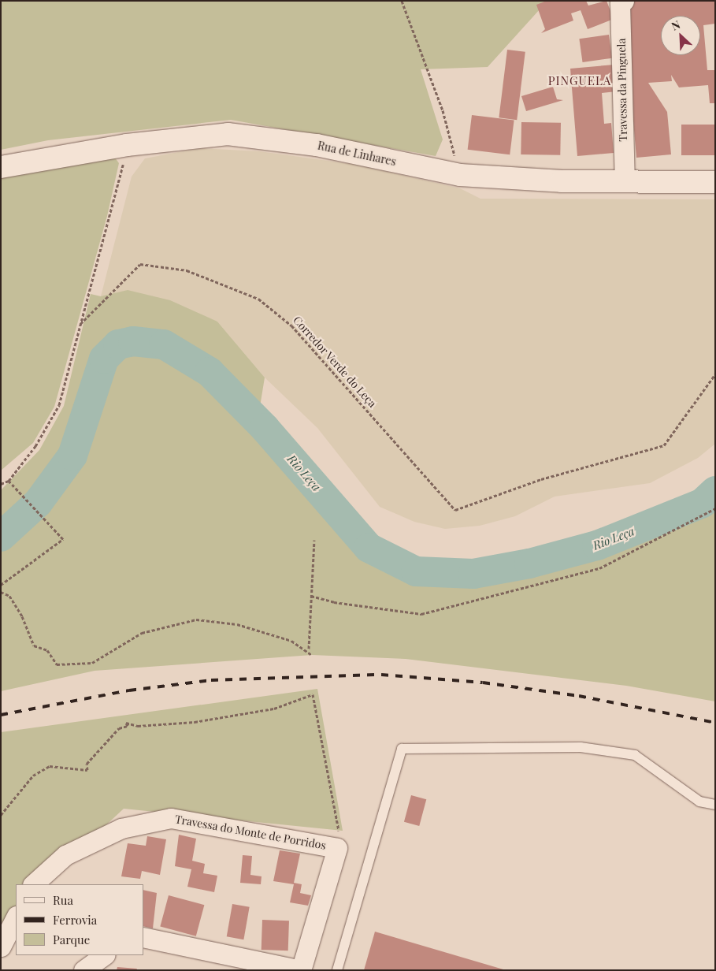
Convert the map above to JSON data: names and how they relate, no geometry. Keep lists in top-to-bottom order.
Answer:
{
  "streets": {
    "main road": ["Rua de Linhares"],
    "street": ["Travessa da Pinguela", "Travessa do Monte de Porridos"],
    "path": ["Corredor Verde do Leça"]
  },
  "crossings": [
    ["Travessa da Pinguela", "Rua de Linhares"]
  ],
  "districts": ["PINGUELA"],
  "water": ["Rio Leça"],
  "legend": ["Rua", "Ferrovia", "Parque"],
  "north": "top left"
}
